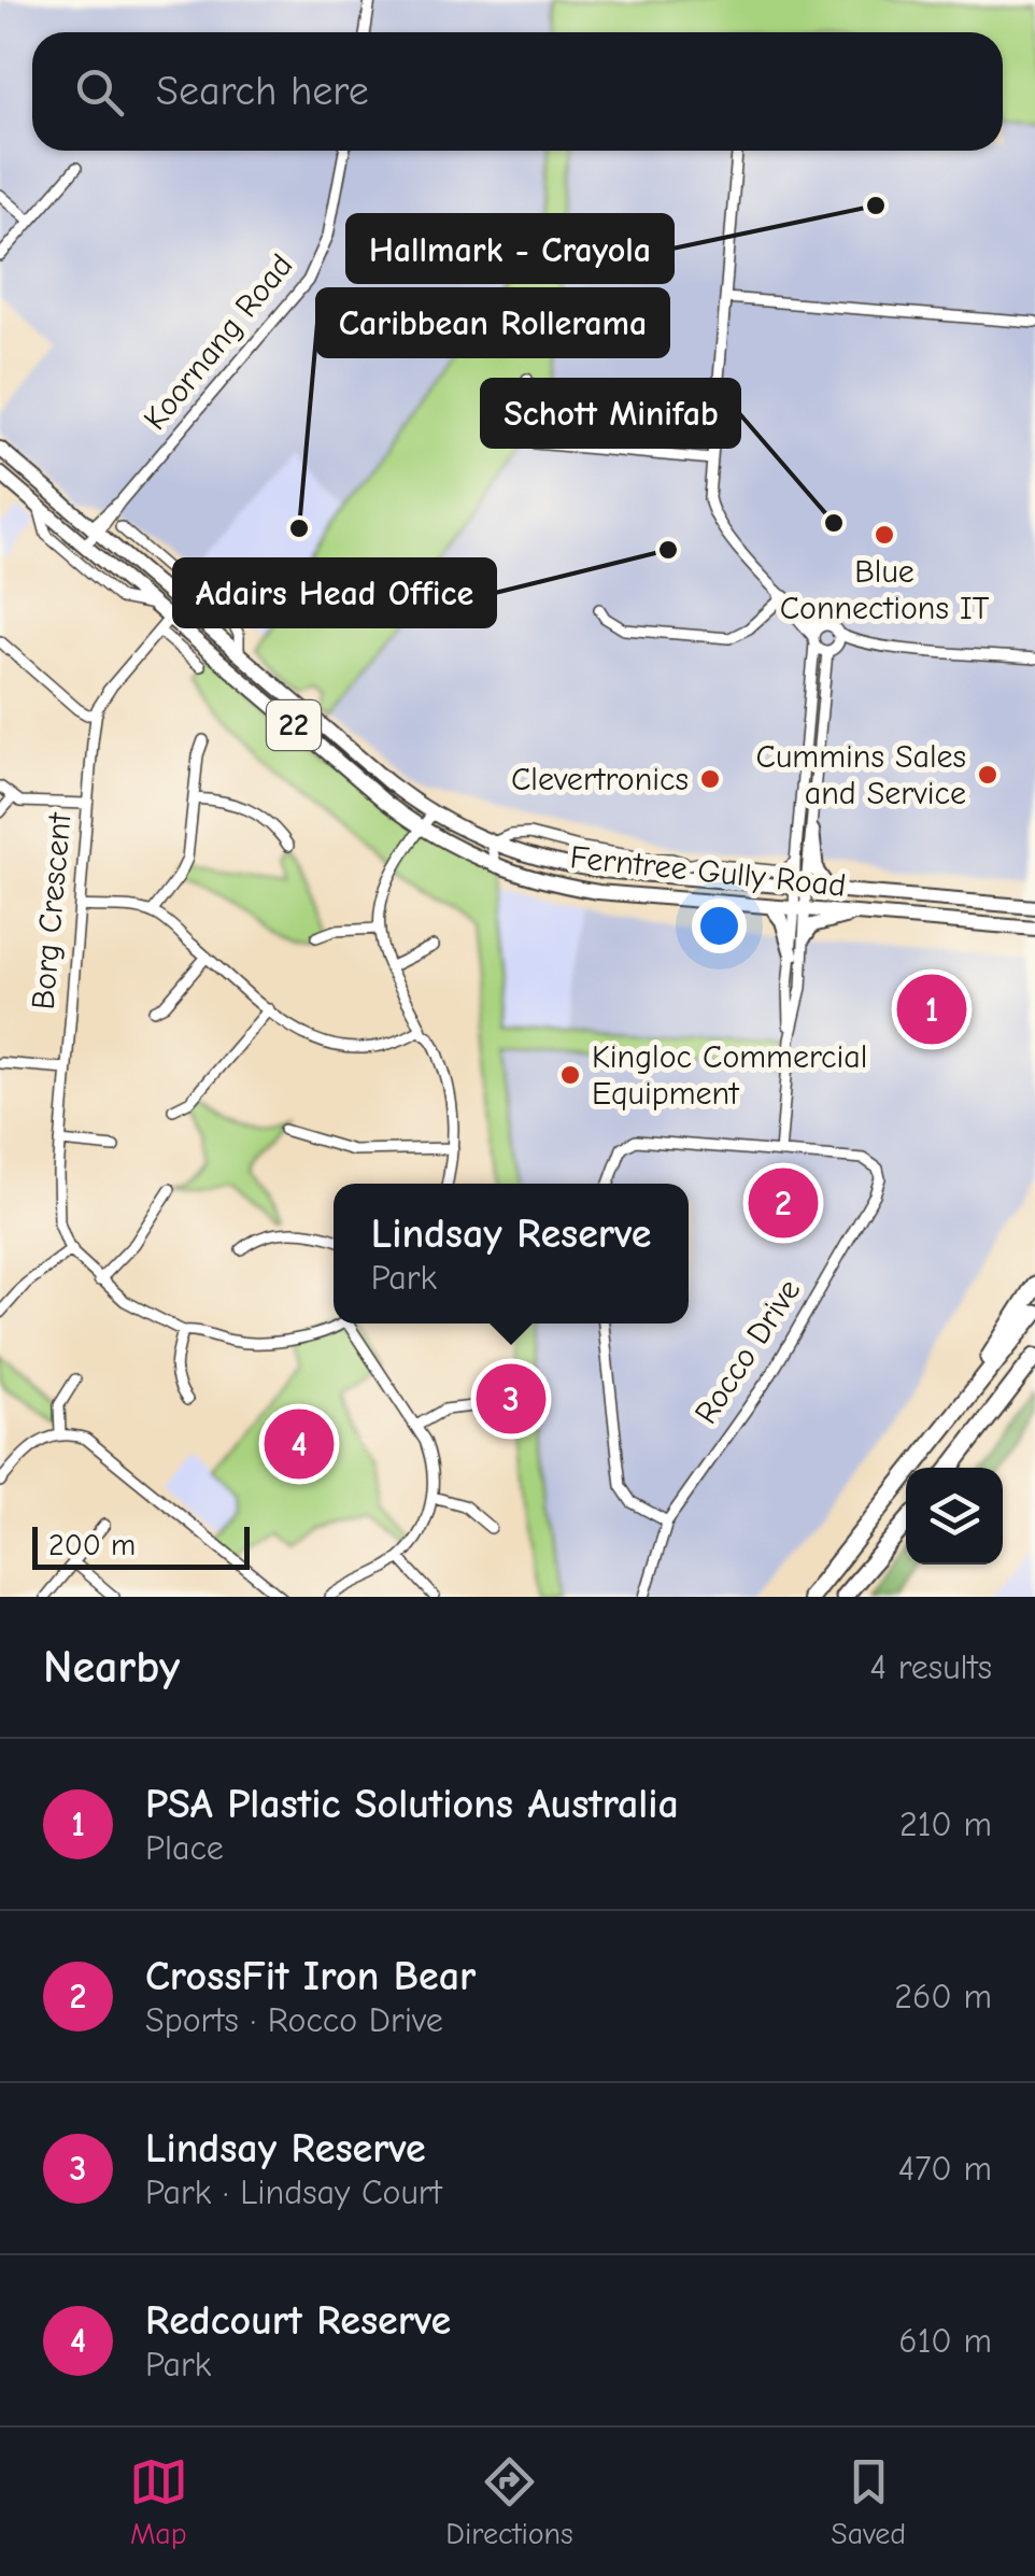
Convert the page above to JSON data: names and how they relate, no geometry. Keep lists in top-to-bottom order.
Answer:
{
  "streets": {
    "main road": ["22", "Ferntree Gully Road"],
    "street": ["Koornang Road", "Borg Crescent", "Rocco Drive"]
  },
  "crossings": [
    ["Koornang Road", "Ferntree Gully Road"],
    ["Ferntree Gully Road", "Borg Crescent"]
  ],
  "places": [
    "Hallmark - Crayola",
    "Schott Minifab",
    "Caribbean Rollerama",
    "Blue Connections IT",
    "Adairs Head Office",
    "Cummins Sales and Service",
    "Clevertronics",
    "Kingloc Commercial Equipment"
  ],
  "scale_bar": "200 m",
  "page": {
    "search": "Search here",
    "pins": [
      "1",
      "2",
      "3",
      "4"
    ],
    "popup": ["Lindsay Reserve", "Park"],
    "scale": "200 m",
    "heading": ["Nearby", "4 results"],
    "list": [
      {
        "mark": "1",
        "name": "PSA Plastic Solutions Australia",
        "note": "Place",
        "value": "210 m"
      },
      {
        "mark": "2",
        "name": "CrossFit Iron Bear",
        "note": "Sports · Rocco Drive",
        "value": "260 m"
      },
      {
        "mark": "3",
        "name": "Lindsay Reserve",
        "note": "Park · Lindsay Court",
        "value": "470 m"
      },
      {
        "mark": "4",
        "name": "Redcourt Reserve",
        "note": "Park",
        "value": "610 m"
      }
    ],
    "nav": ["Map", "Directions", "Saved"]
  }
}
